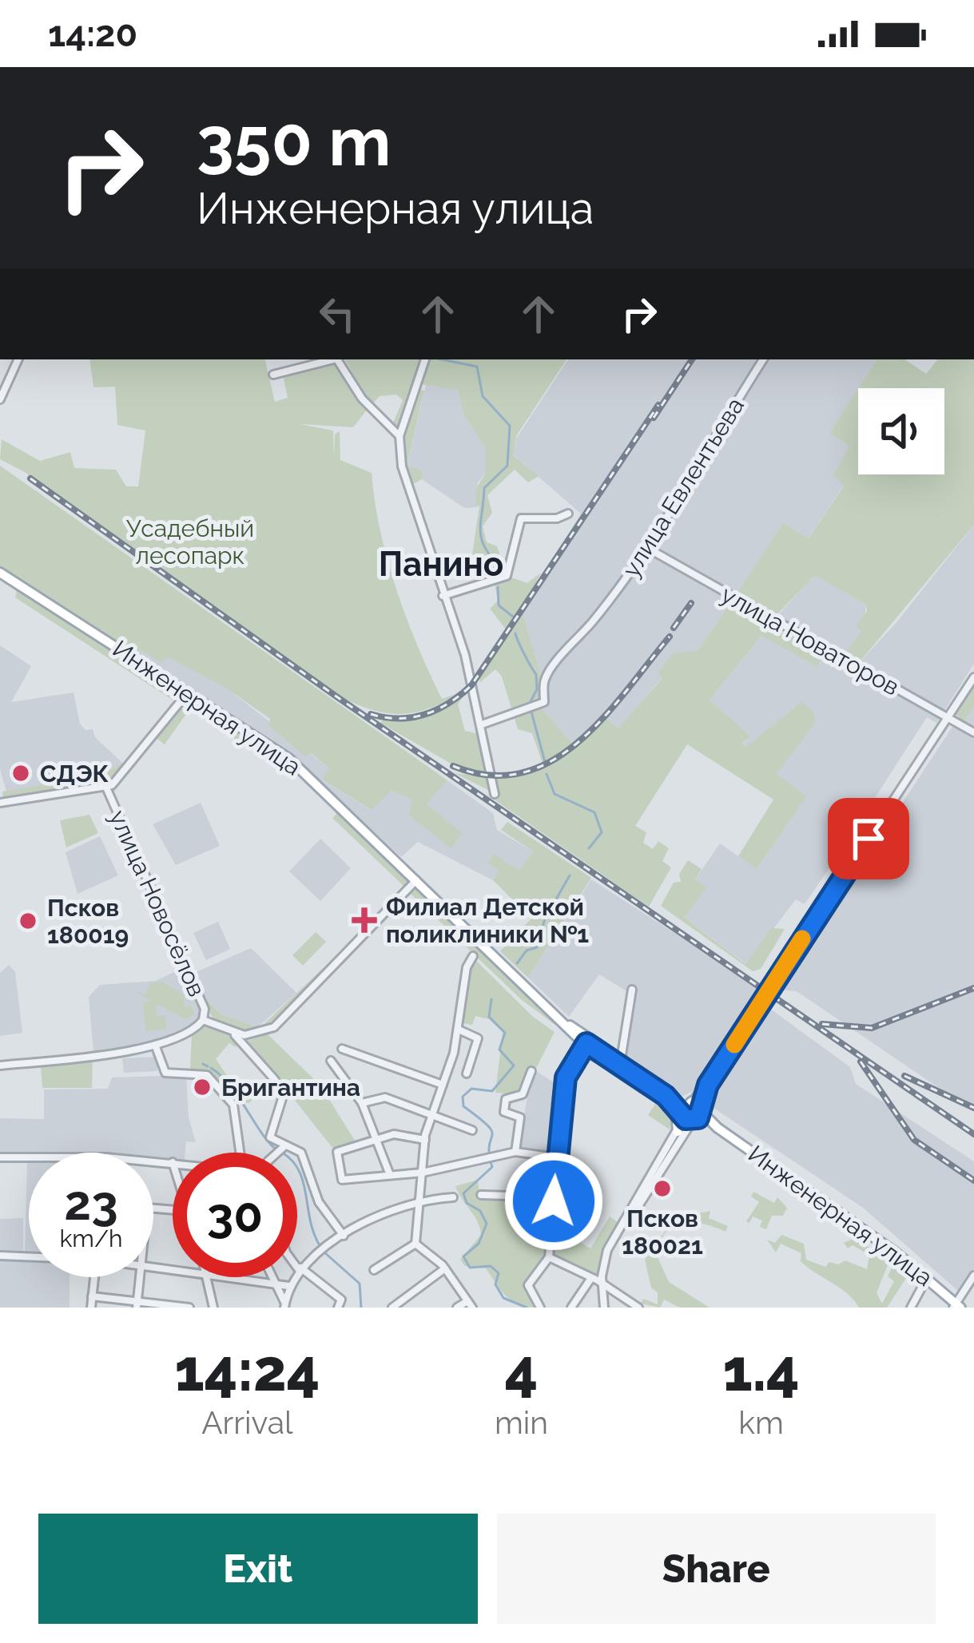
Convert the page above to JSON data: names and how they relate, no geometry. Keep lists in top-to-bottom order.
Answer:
{
  "streets": {
    "main road": ["Инженерная улица"],
    "street": ["улица Евлентьева", "улица Новаторов", "улица Новосёлов"]
  },
  "crossings": [
    ["улица Евлентьева", "улица Новаторов"]
  ],
  "districts": ["Панино"],
  "parks": ["Усадебный лесопарк"],
  "places": {
    "other": [
      "СДЭК",
      "Псков 180019",
      "Бригантина",
      "Псков 180021"
    ],
    "health": ["Филиал Детской поликлиники №1"]
  },
  "page": {
    "status": "14:20",
    "turn": ["350 m", "Инженерная улица"],
    "speed": "23 km/h",
    "limit": "30",
    "eta": [
      "14:24",
      "Arrival",
      "4",
      "min",
      "1.4",
      "km"
    ],
    "buttons": ["Exit", "Share"]
  }
}
